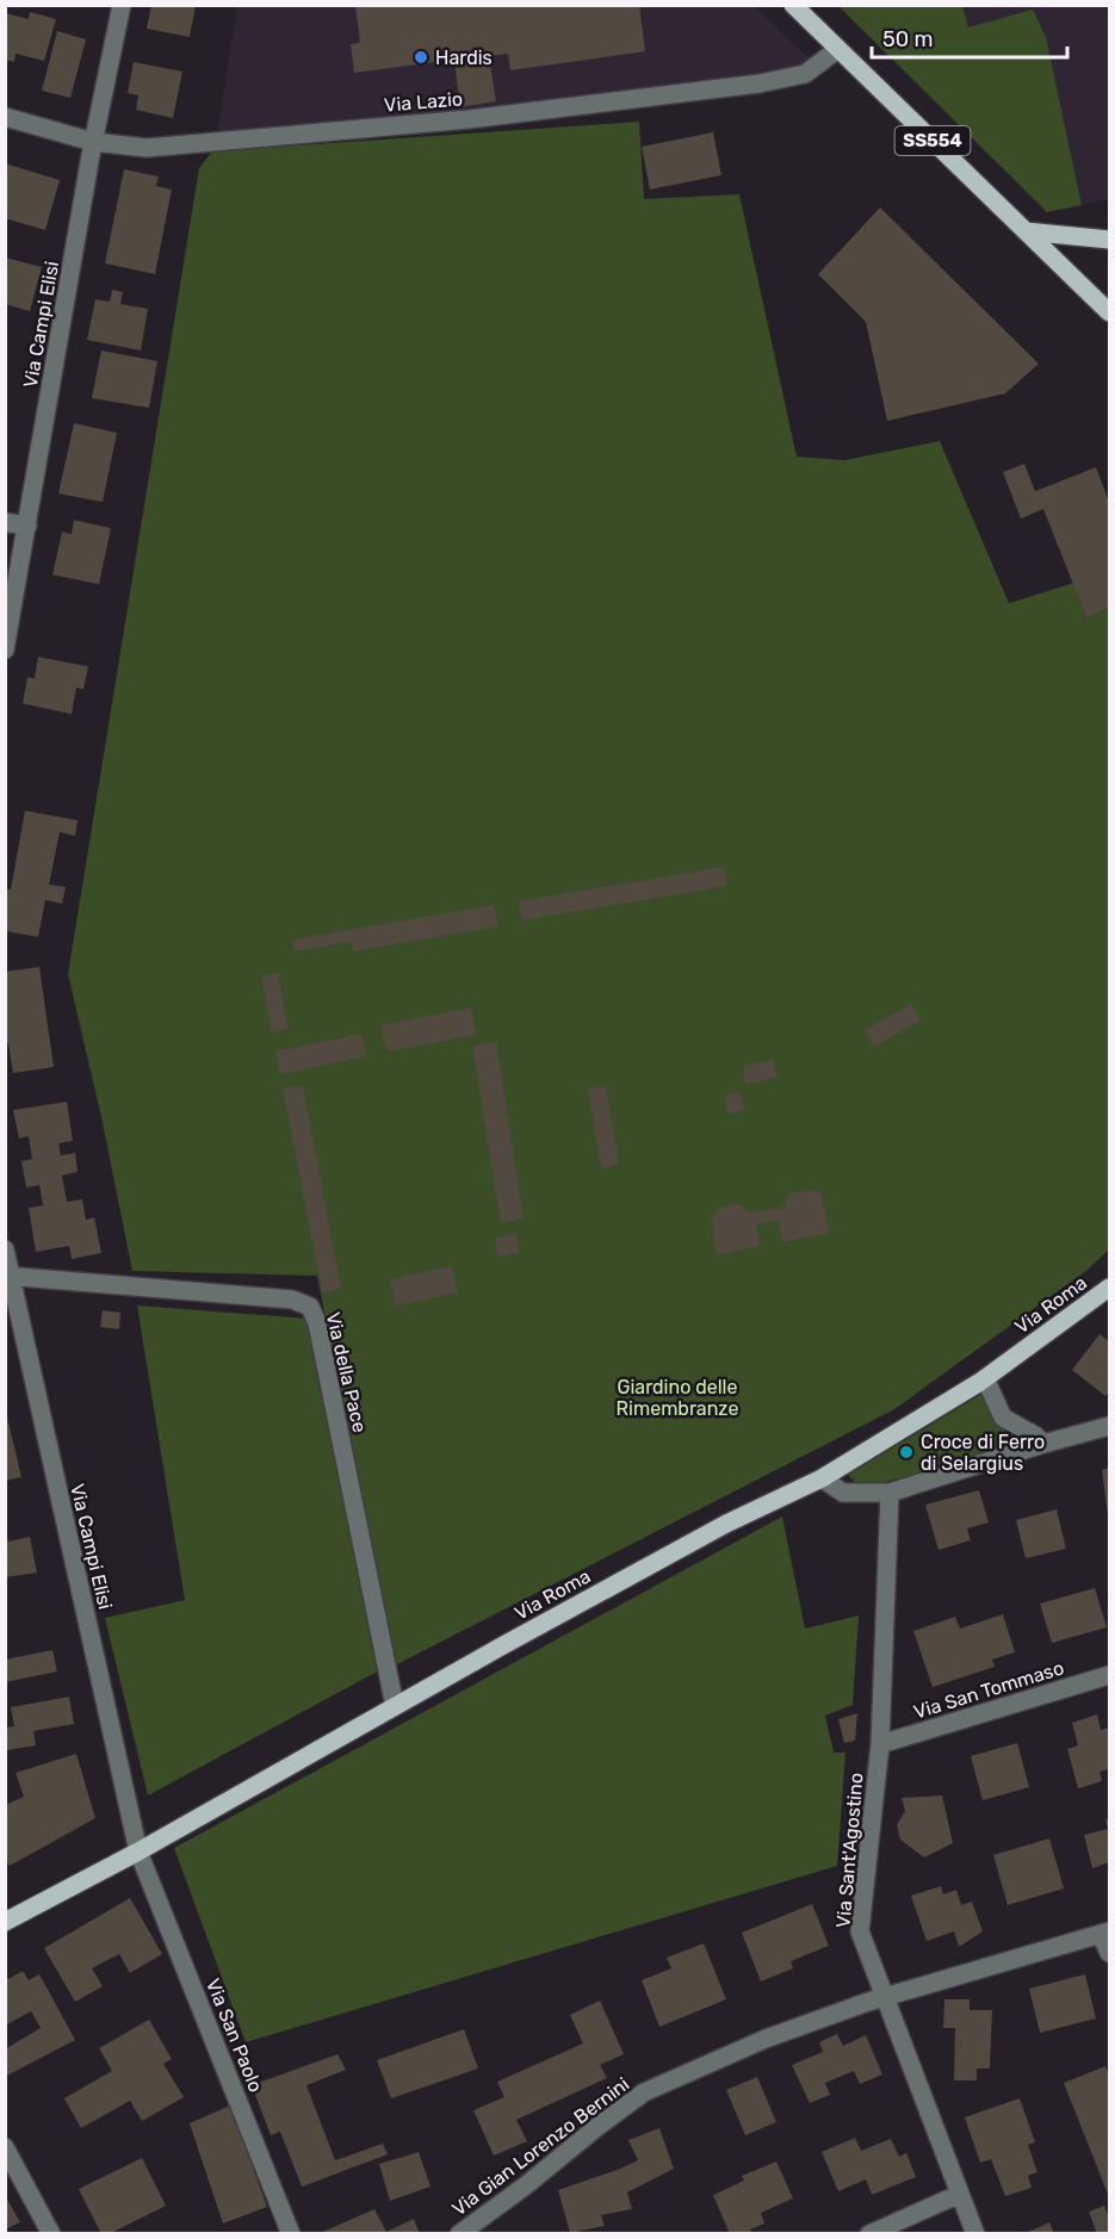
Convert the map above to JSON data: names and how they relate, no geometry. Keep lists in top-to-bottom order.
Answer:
{
  "streets": {
    "main road": ["SS554", "Via Roma"],
    "street": [
      "Via Lazio",
      "Via Campi Elisi",
      "Via della Pace",
      "Via San Tommaso",
      "Via Sant'Agostino",
      "Via San Paolo",
      "Via Gian Lorenzo Bernini"
    ]
  },
  "crossings": [
    ["Via Lazio", "SS554"],
    ["Via Lazio", "Via Campi Elisi"],
    ["Via Campi Elisi", "Via Roma"],
    ["Via Campi Elisi", "Via della Pace"],
    ["Via Campi Elisi", "Via San Paolo"],
    ["Via Roma", "Via della Pace"],
    ["Via Roma", "Via San Paolo"],
    ["Via San Tommaso", "Via Sant'Agostino"],
    ["Via Sant'Agostino", "Via Gian Lorenzo Bernini"]
  ],
  "parks": ["Giardino delle Rimembranze"],
  "places": ["Hardis", "Croce di Ferro di Selargius"],
  "scale_bar": "50 m"
}
